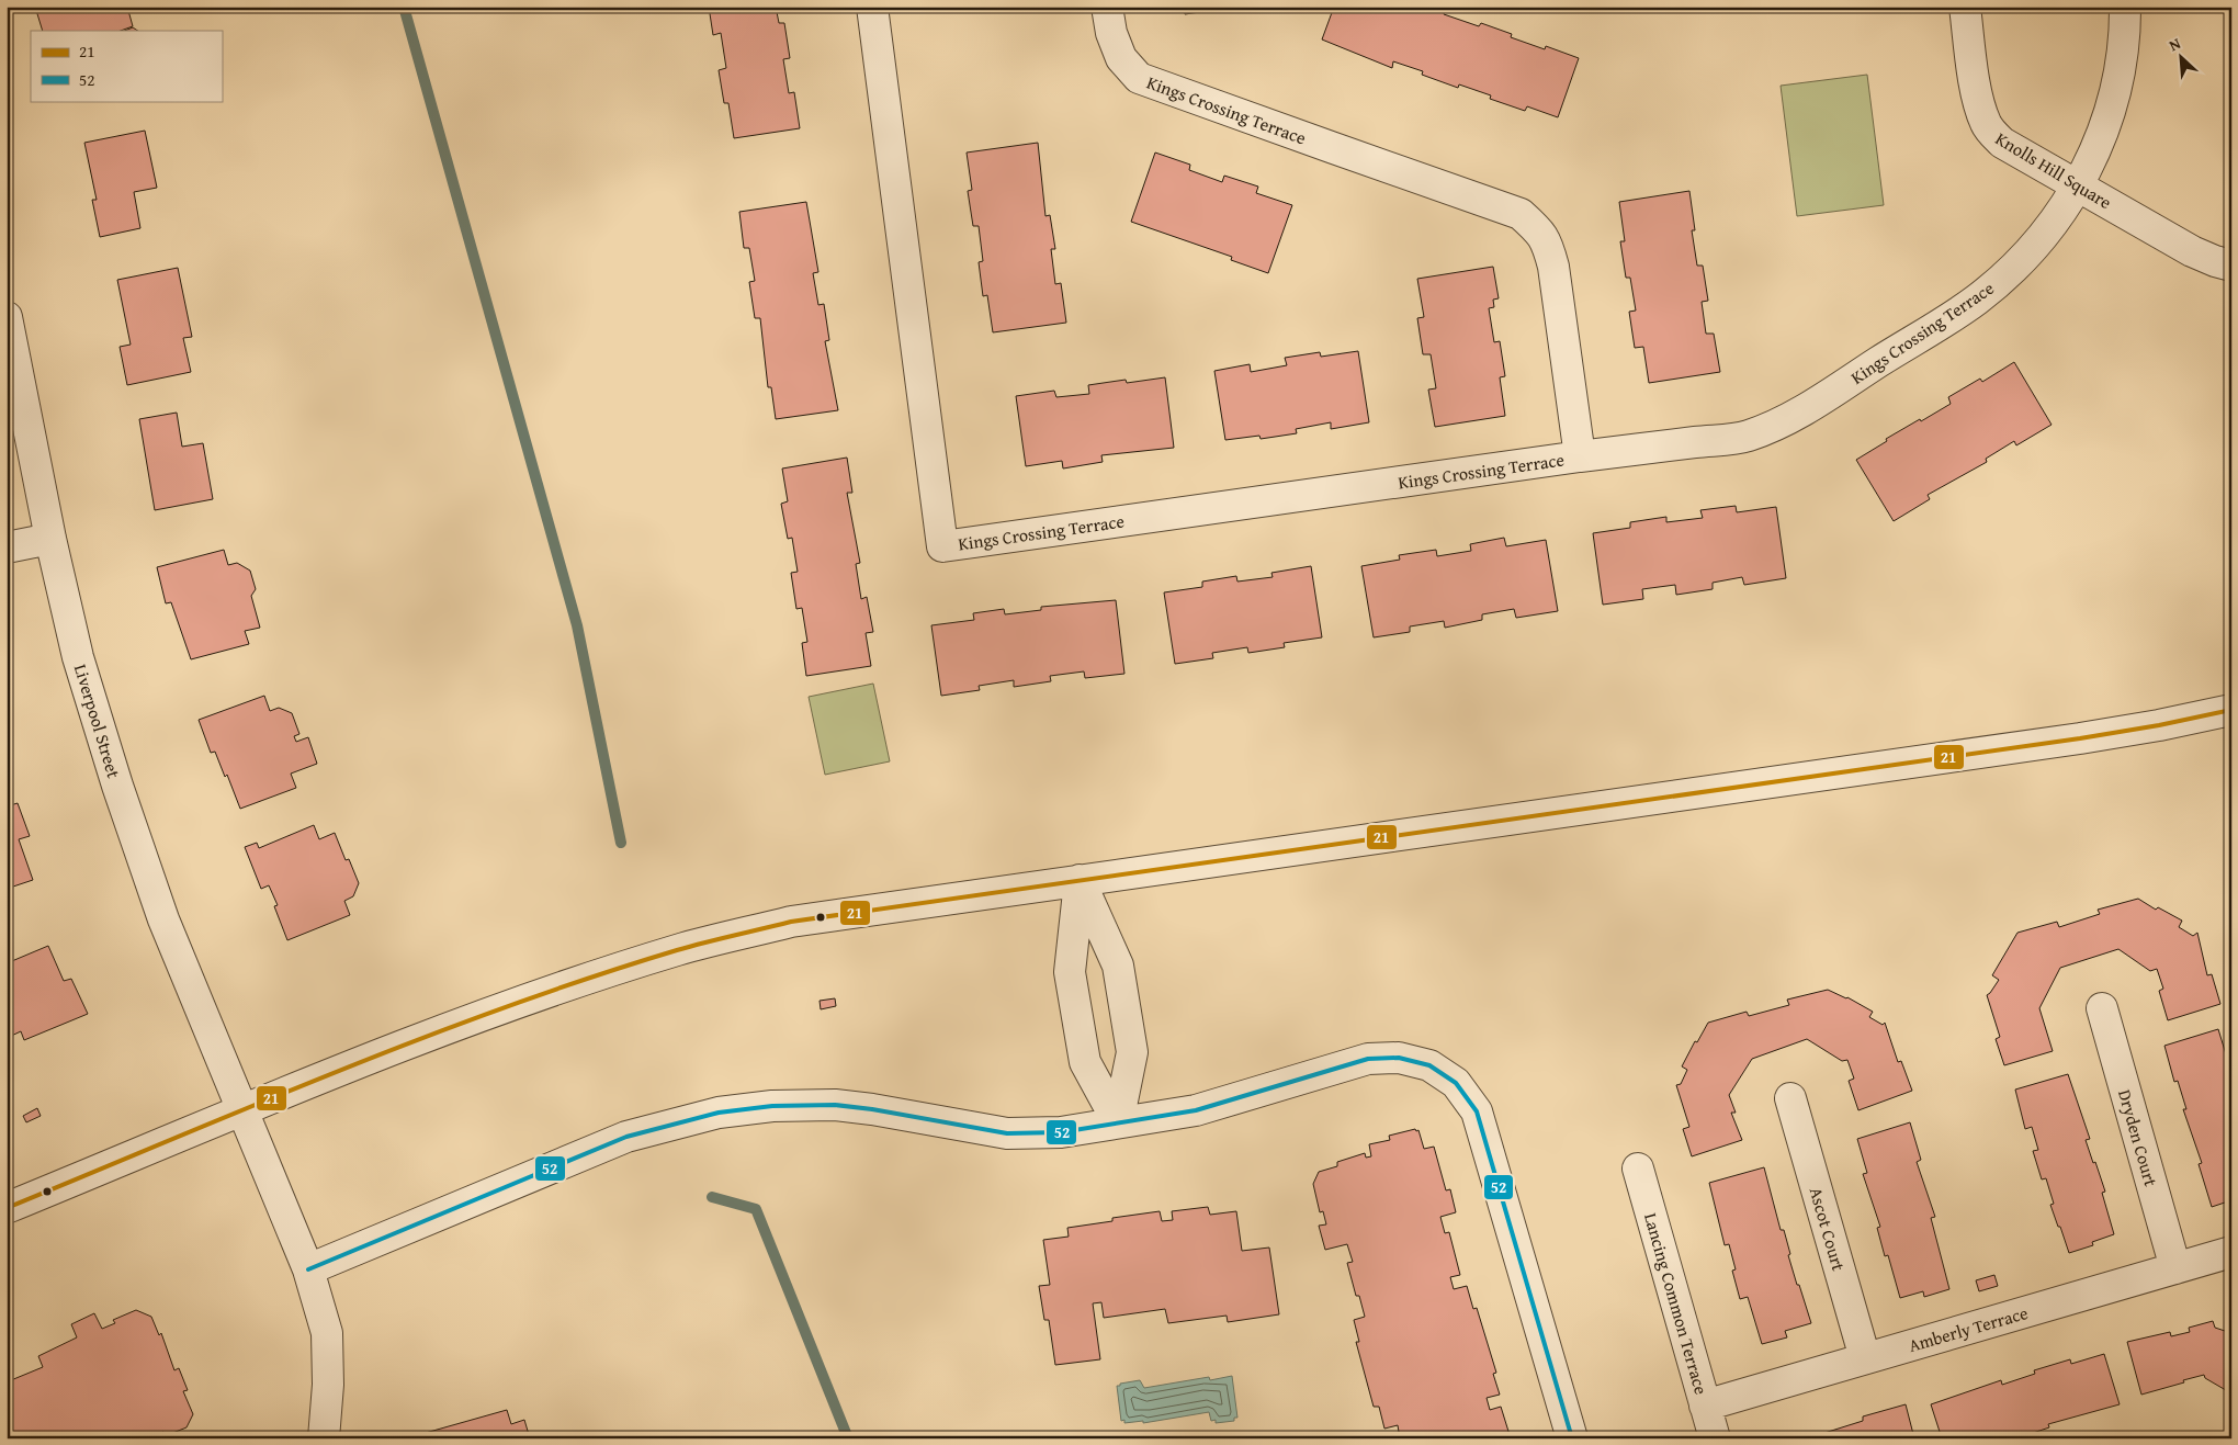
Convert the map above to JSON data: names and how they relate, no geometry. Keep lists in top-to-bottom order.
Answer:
{
  "streets": {
    "street": [
      "Kings Crossing Terrace",
      "Knolls Hill Square",
      "Liverpool Street",
      "Dryden Court",
      "Ascot Court",
      "Lancing Common Terrace",
      "Amberly Terrace"
    ]
  },
  "crossings": [
    ["Kings Crossing Terrace", "Knolls Hill Square"],
    ["Dryden Court", "Amberly Terrace"],
    ["Ascot Court", "Amberly Terrace"],
    ["Lancing Common Terrace", "Amberly Terrace"]
  ],
  "lines": ["transit line 21", "transit line 52"],
  "legend": ["21", "52"],
  "north": "top left"
}
